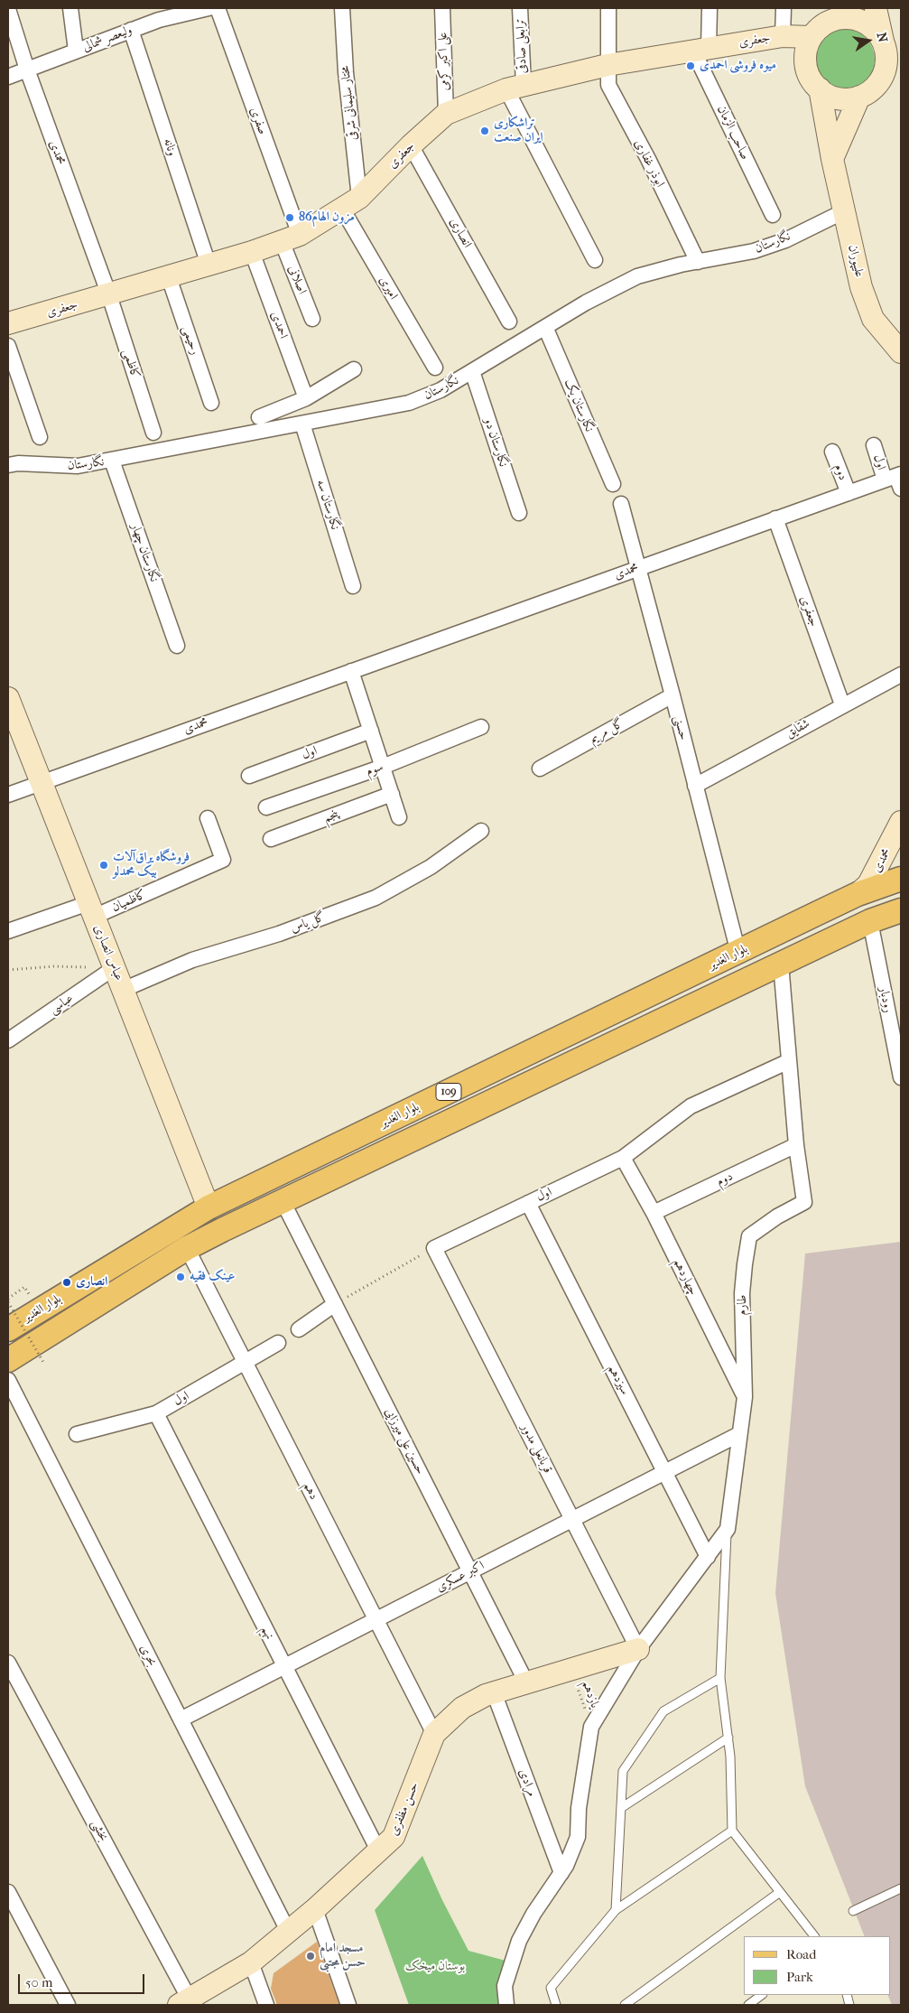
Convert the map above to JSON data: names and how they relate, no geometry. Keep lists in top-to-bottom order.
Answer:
{
  "streets": {
    "main road": ["بلوار الغدیر", "109"],
    "street": [
      "ولیعصر شمالی",
      "جعفری",
      "ترابعلی صادقی",
      "علی اکبر کرمی",
      "مختار سلیمانی شرقی",
      "صفری",
      "صاحب الزمان",
      "ونانه",
      "محمدی",
      "ابوذر غفاری",
      "انصاری",
      "نگارستان",
      "علیپوران",
      "اصلانی",
      "امیری",
      "احمدی",
      "رحیمی",
      "کاظمی",
      "نگارستان یک",
      "نگارستان دو",
      "اول",
      "دوم",
      "نگارستان سه",
      "نگارستان چهار",
      "حسنی",
      "شقایق",
      "گل مریم",
      "سوم",
      "پنجم",
      "کاظمیان",
      "گل یاس",
      "عباس انصاری",
      "رودبار",
      "عباسی",
      "چهاردهم",
      "طارم",
      "سیزدهم",
      "حسین علی میرزایی",
      "قربانعلی مدور",
      "دهم",
      "اکبر عسکری",
      "نهم",
      "بحری",
      "مرادی",
      "حسن مظفری",
      "بخشی"
    ],
    "path": ["یازدهم"]
  },
  "crossings": [
    ["ولیعصر شمالی", "ونانه"],
    ["ولیعصر شمالی", "محمدی"],
    ["جعفری", "ترابعلی صادقی"],
    ["جعفری", "علی اکبر کرمی"],
    ["جعفری", "مختار سلیمانی شرقی"],
    ["جعفری", "صفری"],
    ["جعفری", "صاحب الزمان"],
    ["جعفری", "ونانه"],
    ["جعفری", "محمدی"],
    ["جعفری", "ابوذر غفاری"],
    ["جعفری", "انصاری"],
    ["جعفری", "علیپوران"],
    ["جعفری", "اصلانی"],
    ["جعفری", "امیری"],
    ["جعفری", "احمدی"],
    ["جعفری", "رحیمی"],
    ["جعفری", "کاظمی"],
    ["جعفری", "شقایق"],
    ["مختار سلیمانی شرقی", "امیری"],
    ["صفری", "اصلانی"],
    ["محمدی", "کاظمی"],
    ["محمدی", "اول"],
    ["محمدی", "دوم"],
    ["محمدی", "حسنی"],
    ["محمدی", "عباس انصاری"],
    ["محمدی", "بلوار الغدیر"],
    ["ابوذر غفاری", "نگارستان"],
    ["نگارستان", "علیپوران"],
    ["نگارستان", "نگارستان یک"],
    ["نگارستان", "نگارستان دو"],
    ["نگارستان", "نگارستان سه"],
    ["نگارستان", "نگارستان چهار"],
    ["اول", "چهاردهم"],
    ["اول", "طارم"],
    ["اول", "سیزدهم"],
    ["اول", "قربانعلی مدور"],
    ["اول", "دهم"],
    ["اول", "نهم"],
    ["دوم", "چهاردهم"],
    ["دوم", "طارم"],
    ["حسنی", "شقایق"],
    ["حسنی", "گل مریم"],
    ["حسنی", "بلوار الغدیر"],
    ["کاظمیان", "عباس انصاری"],
    ["گل یاس", "عباس انصاری"],
    ["عباس انصاری", "بلوار الغدیر"],
    ["عباس انصاری", "عباسی"],
    ["بلوار الغدیر", "رودبار"],
    ["بلوار الغدیر", "طارم"],
    ["بلوار الغدیر", "حسین علی میرزایی"],
    ["بلوار الغدیر", "دهم"],
    ["چهاردهم", "طارم"],
    ["طارم", "سیزدهم"],
    ["طارم", "قربانعلی مدور"],
    ["طارم", "اکبر عسکری"],
    ["طارم", "یازدهم"],
    ["طارم", "حسن مظفری"],
    ["سیزدهم", "اکبر عسکری"],
    ["حسین علی میرزایی", "اکبر عسکری"],
    ["حسین علی میرزایی", "حسن مظفری"],
    ["قربانعلی مدور", "اکبر عسکری"],
    ["قربانعلی مدور", "حسن مظفری"],
    ["دهم", "اکبر عسکری"],
    ["دهم", "حسن مظفری"],
    ["اکبر عسکری", "نهم"],
    ["اکبر عسکری", "بحری"],
    ["نهم", "حسن مظفری"],
    ["بحری", "حسن مظفری"],
    ["یازدهم", "حسن مظفری"],
    ["مرادی", "حسن مظفری"],
    ["حسن مظفری", "بخشی"]
  ],
  "parks": ["بوستان میخک"],
  "places": [
    "میوه فروشی احمدی",
    "تراشکاری ایران صنعت",
    "مزون الهام86",
    "فروشگاه یراق‌آلات بیک محمدلو",
    "عینک فقیه",
    "انصاری",
    "مسجد امام حسن مجتبی"
  ],
  "legend": ["Road", "Park"],
  "scale_bar": "50 m",
  "north": "right"
}
